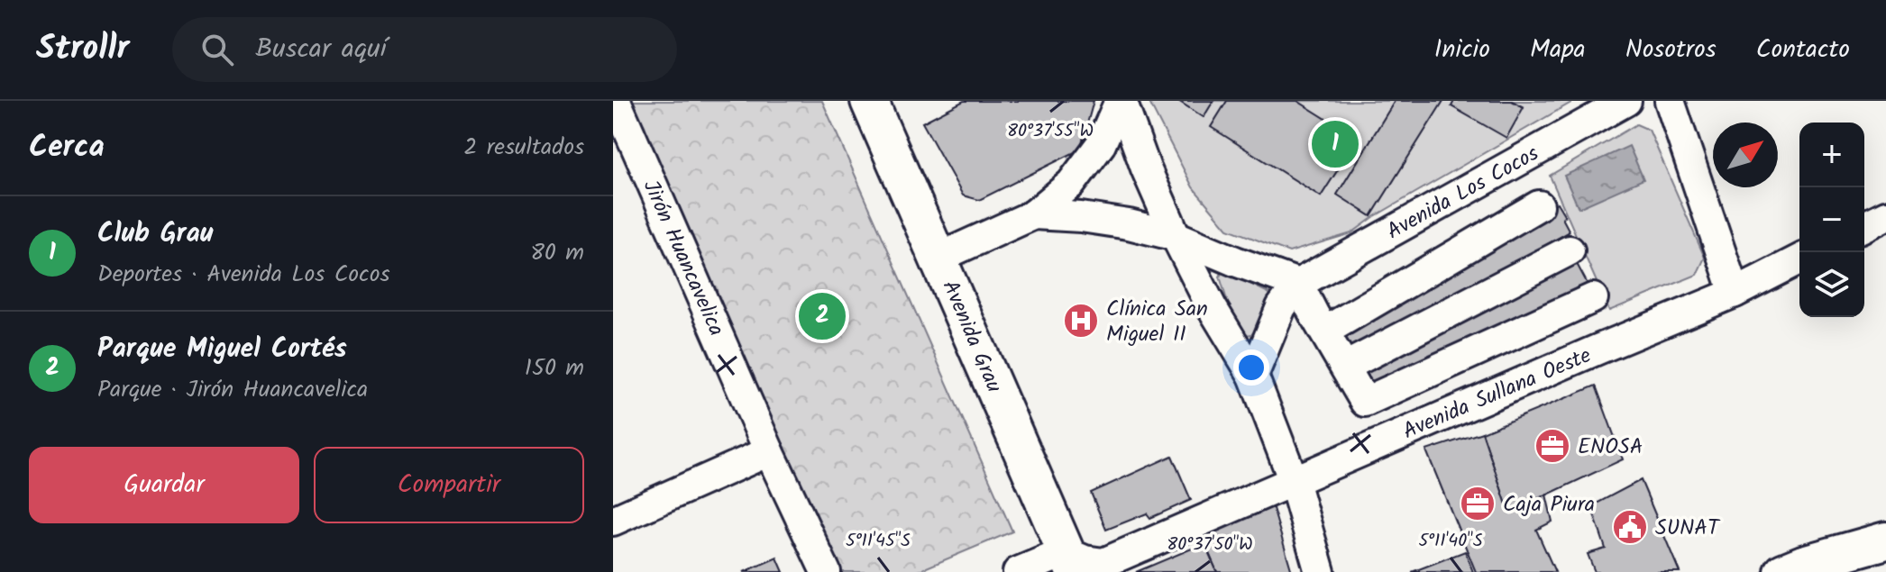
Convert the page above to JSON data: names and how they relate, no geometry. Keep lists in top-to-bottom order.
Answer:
{
  "streets": {
    "main road": ["Avenida Grau"],
    "street": ["Avenida Los Cocos", "Jirón Huancavelica", "Avenida Sullana Oeste"]
  },
  "crossings": [
    ["Avenida Grau", "Avenida Sullana Oeste"]
  ],
  "places": {
    "hospital": ["Clínica San Miguel II"],
    "office": ["ENOSA", "Caja Piura"],
    "public building": ["SUNAT"]
  },
  "north": "top right",
  "page": {
    "header": "Strollr",
    "search": "Buscar aquí",
    "nav": [
      "Inicio",
      "Mapa",
      "Nosotros",
      "Contacto"
    ],
    "heading": ["Cerca", "2 resultados"],
    "pins": ["1", "2"],
    "map_buttons": ["+", "−"],
    "list": [
      {
        "mark": "1",
        "name": "Club Grau",
        "note": "Deportes · Avenida Los Cocos",
        "value": "80 m"
      },
      {
        "mark": "2",
        "name": "Parque Miguel Cortés",
        "note": "Parque · Jirón Huancavelica",
        "value": "150 m"
      }
    ],
    "buttons": ["Guardar", "Compartir"]
  },
  "coordinates": [
    "80°37'55\"W",
    "5°11'45\"S",
    "5°11'40\"S",
    "80°37'50\"W"
  ]
}
